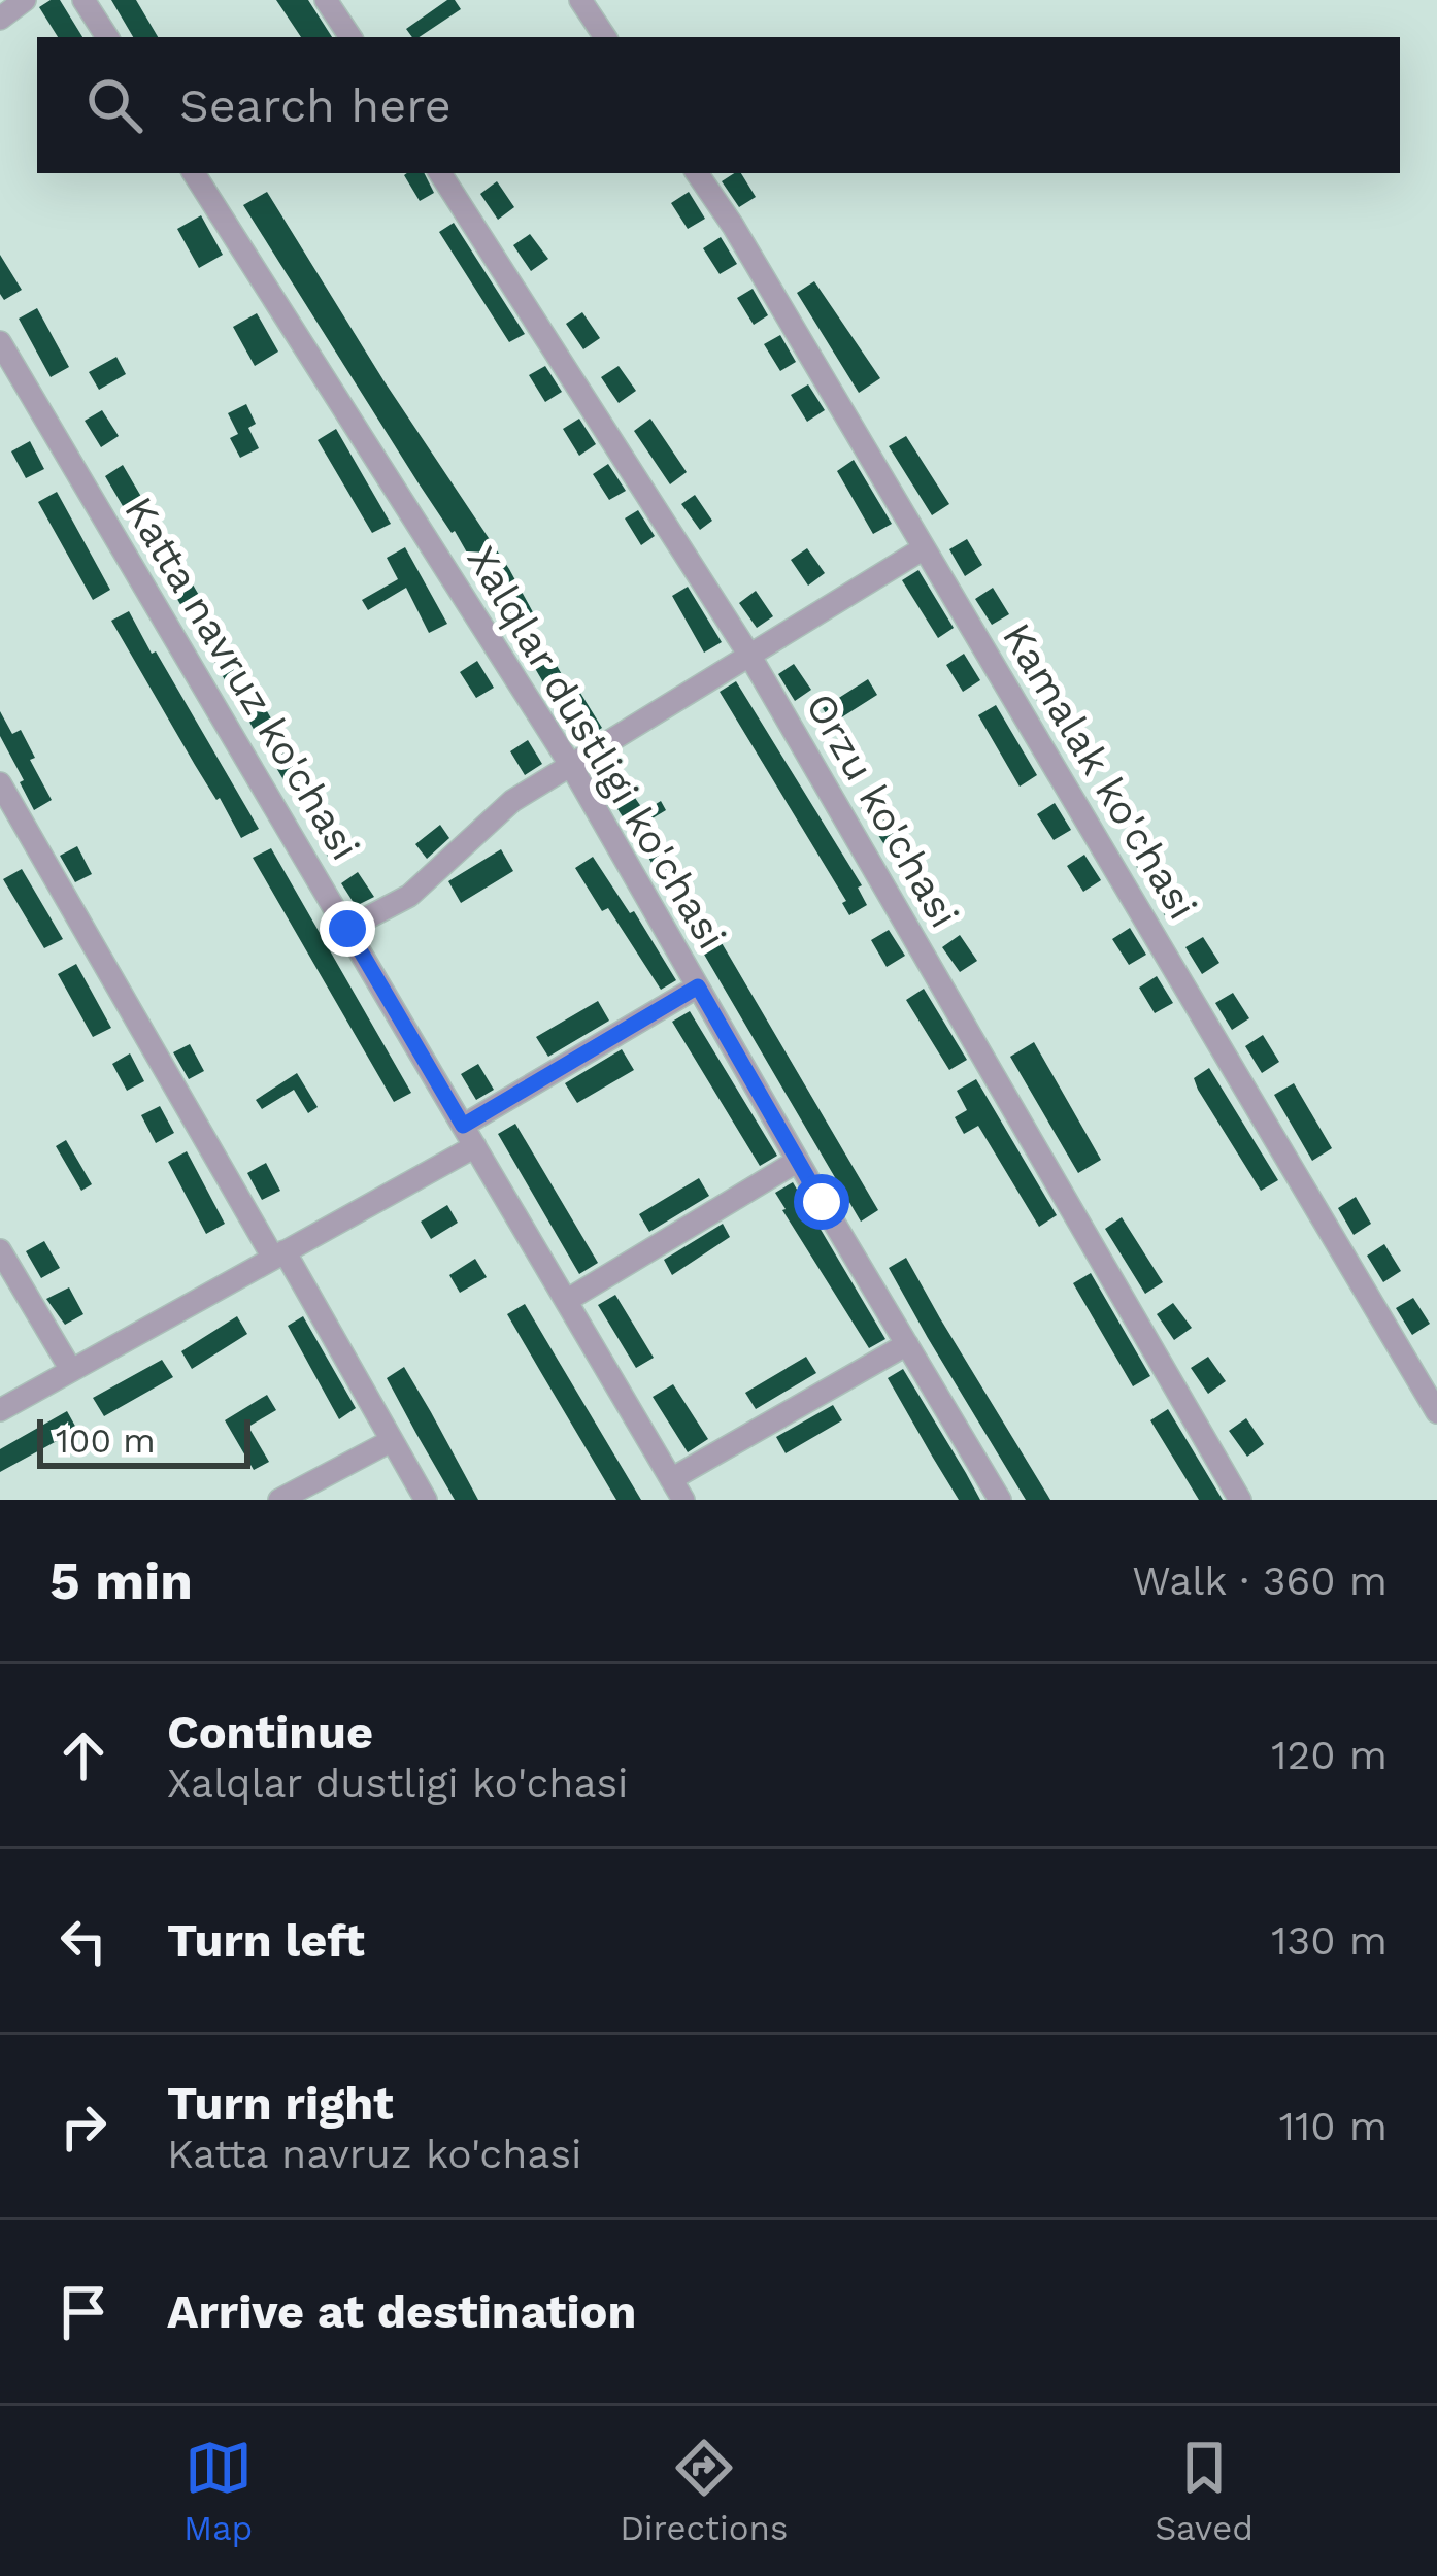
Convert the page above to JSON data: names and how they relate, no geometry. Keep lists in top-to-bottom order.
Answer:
{
  "streets": {
    "street": [
      "Katta navruz ko'chasi",
      "Xalqlar dustligi ko'chasi",
      "Kamalak ko'chasi",
      "Orzu ko'chasi"
    ]
  },
  "scale_bar": "100 m",
  "page": {
    "search": "Search here",
    "scale": "100 m",
    "heading": ["5 min", "Walk · 360 m"],
    "list": [
      ["Continue", "Xalqlar dustligi ko'chasi", "120 m"],
      ["Turn left", "130 m"],
      ["Turn right", "Katta navruz ko'chasi", "110 m"],
      "Arrive at destination"
    ],
    "nav": ["Map", "Directions", "Saved"]
  }
}
